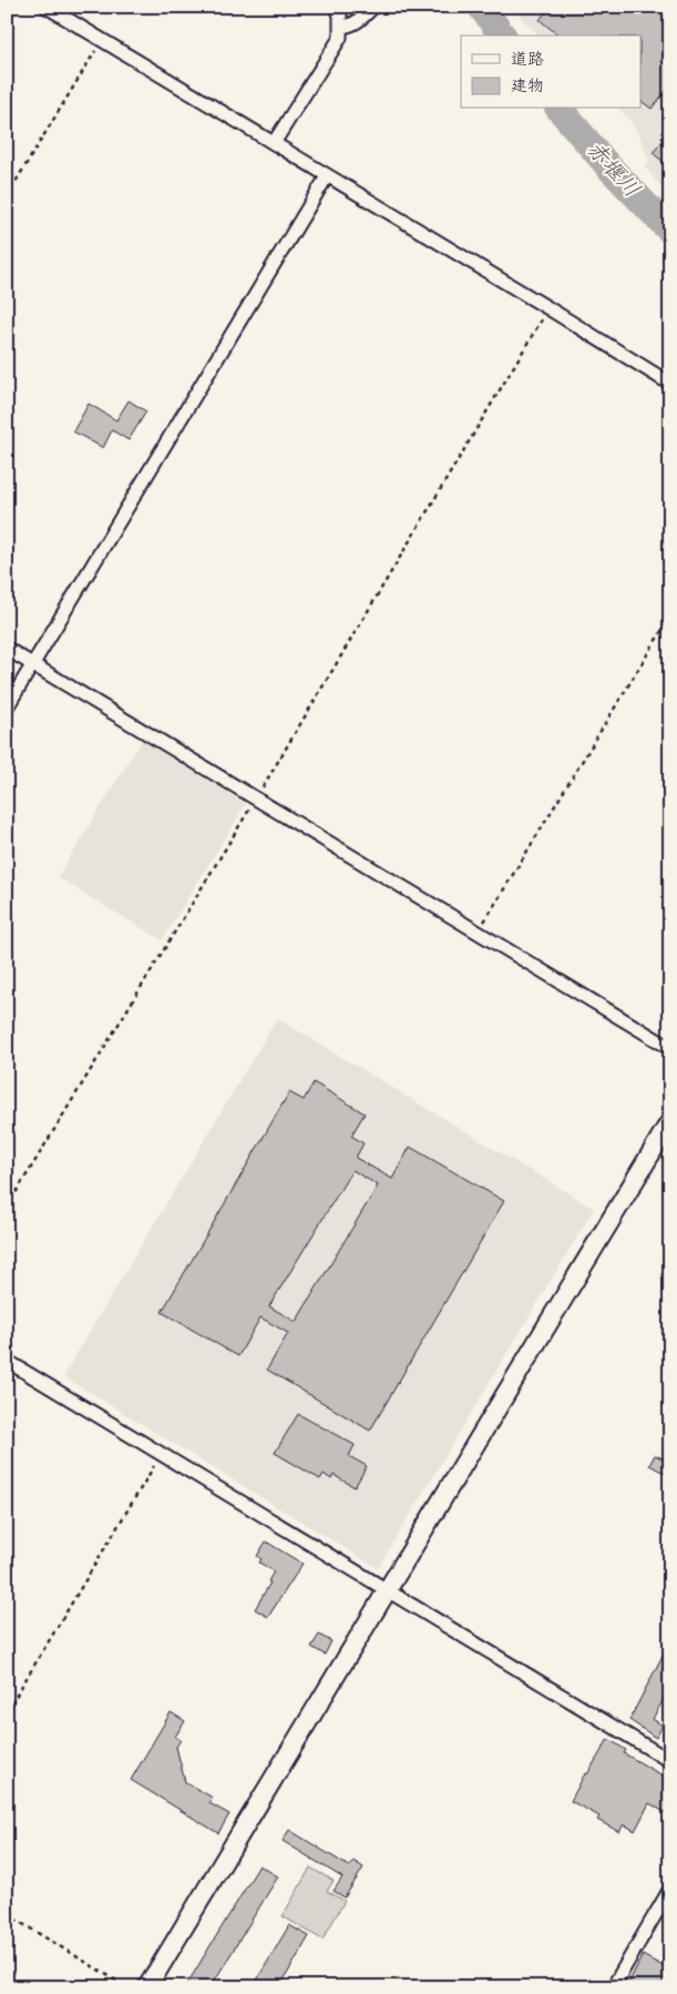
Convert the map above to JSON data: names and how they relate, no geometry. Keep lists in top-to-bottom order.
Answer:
{
  "water": ["赤堰川"],
  "legend": ["道路", "建物"]
}
